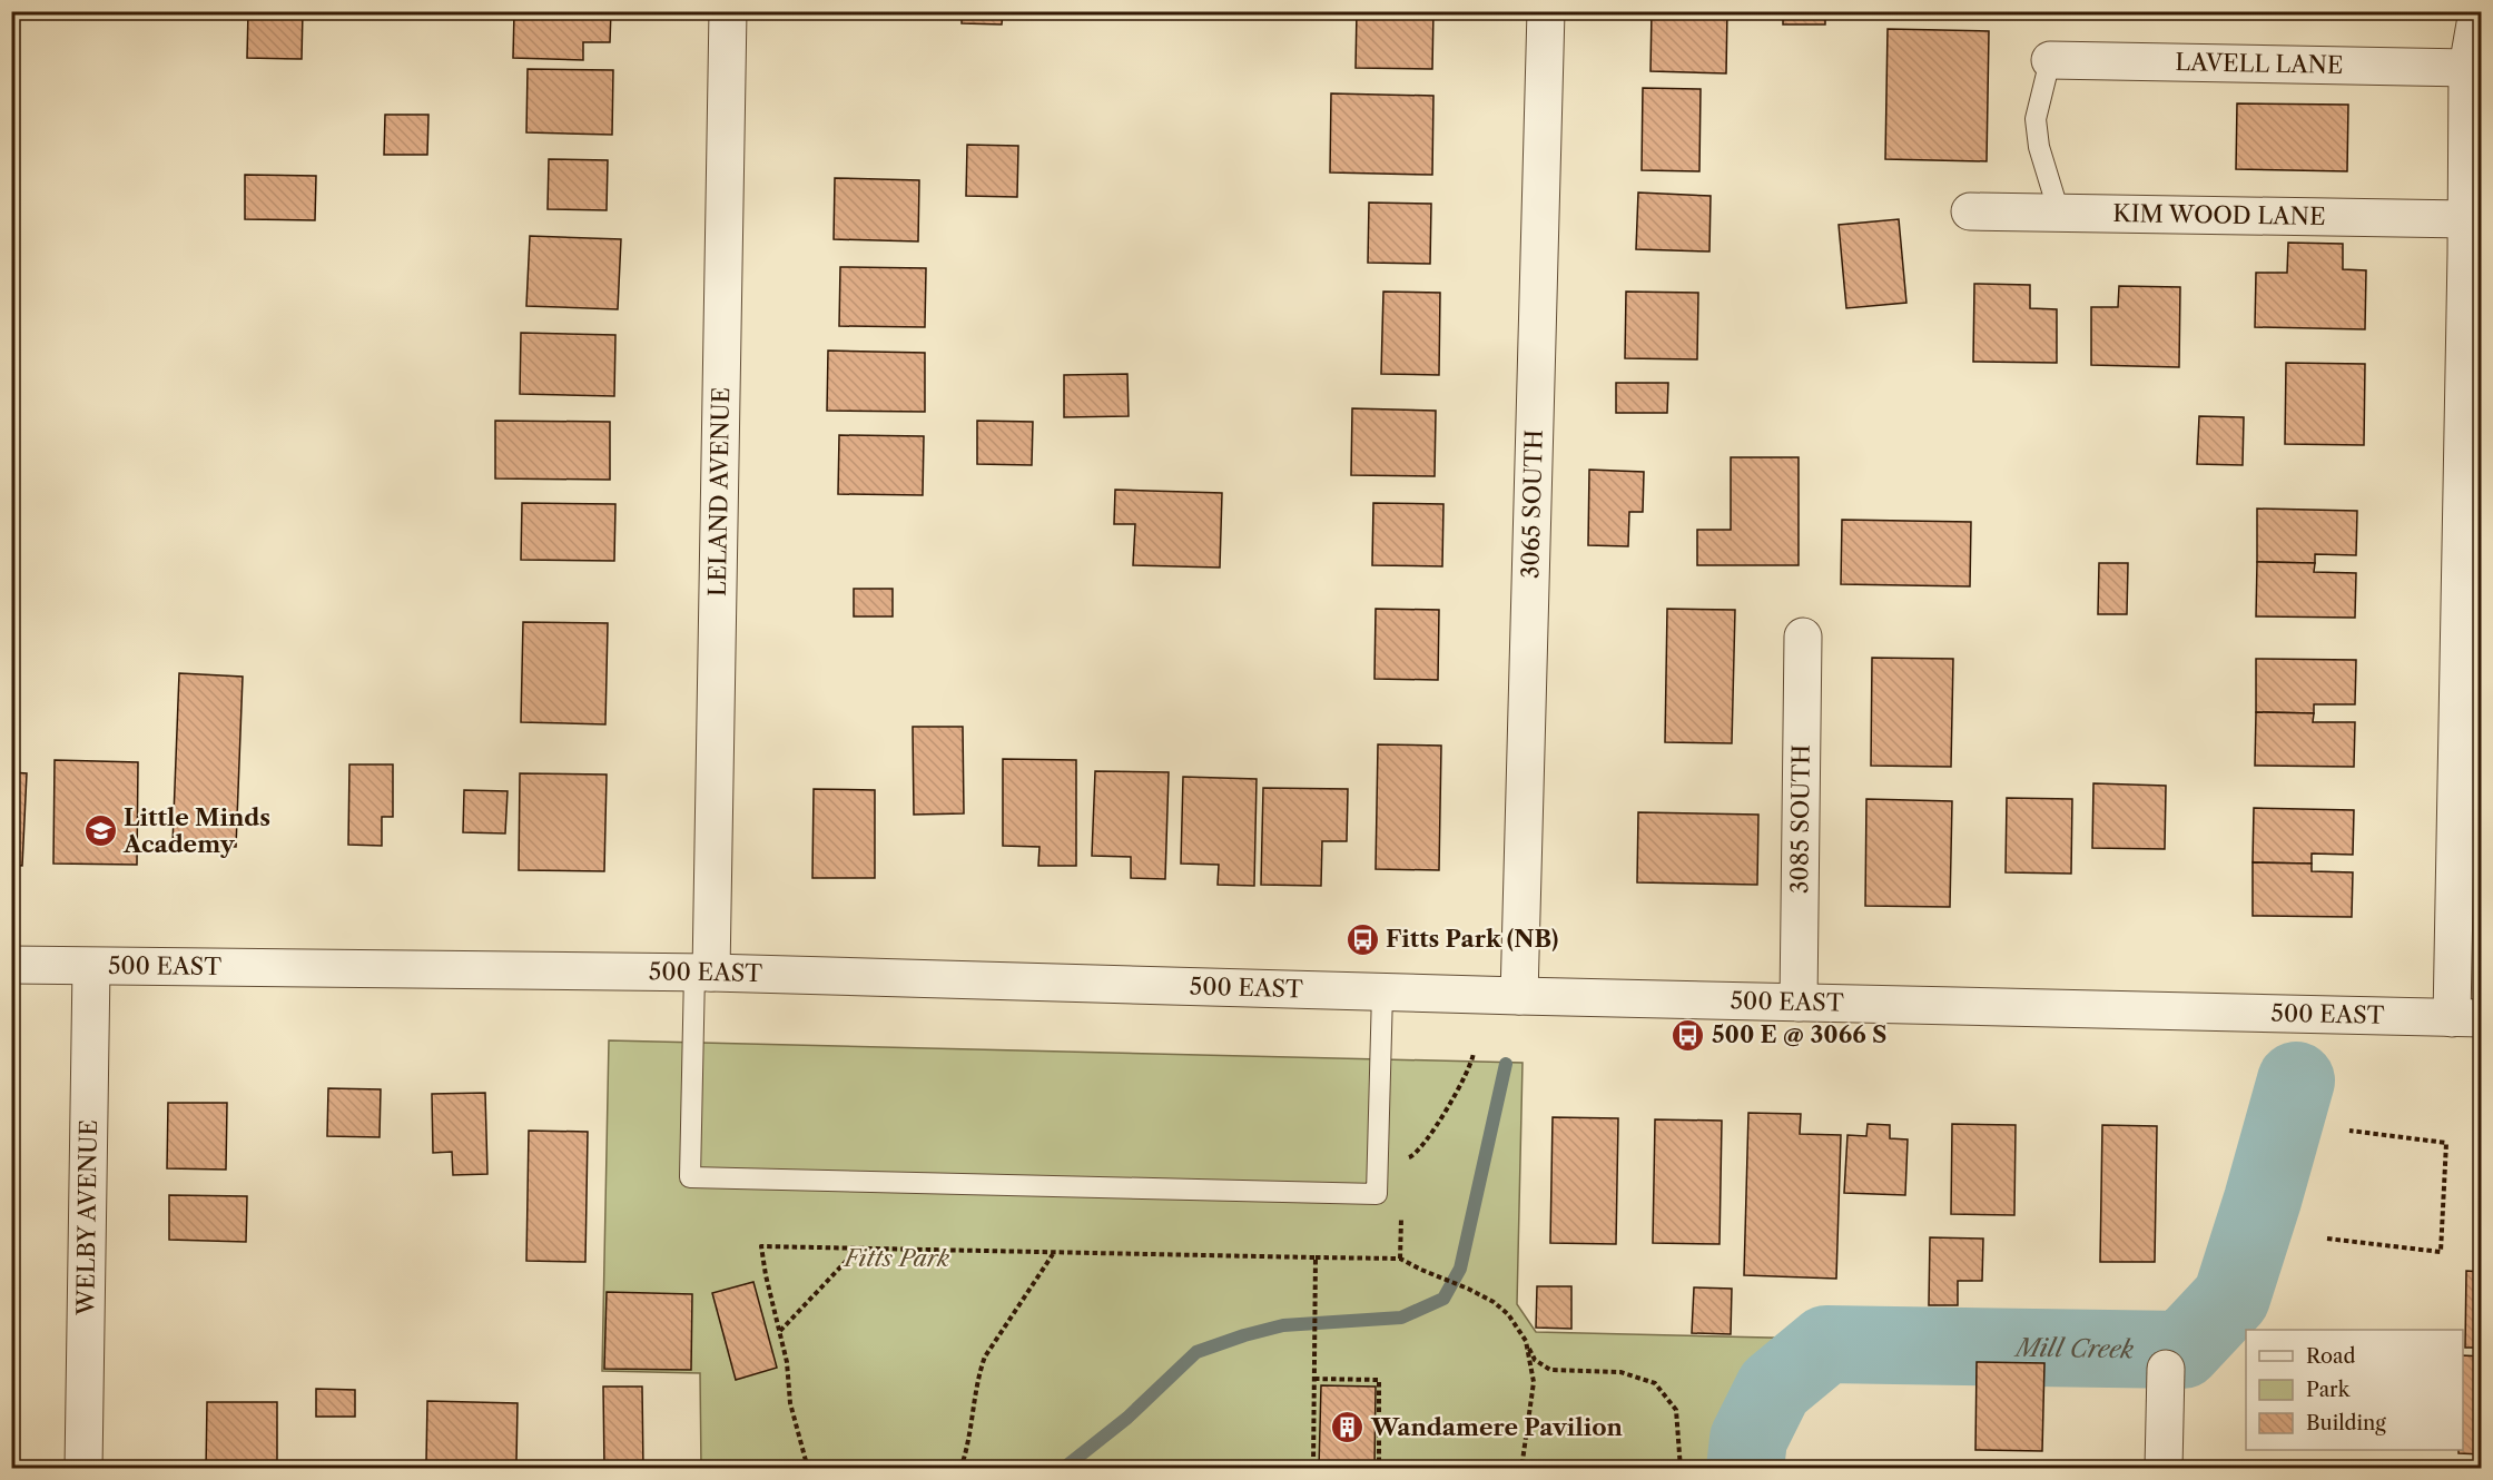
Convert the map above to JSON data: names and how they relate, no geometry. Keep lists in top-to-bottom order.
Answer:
{
  "streets": {
    "street": [
      "LAVELL LANE",
      "KIM WOOD LANE",
      "LELAND AVENUE",
      "3065 SOUTH",
      "3085 SOUTH",
      "500 EAST",
      "WELBY AVENUE"
    ]
  },
  "crossings": [
    ["LELAND AVENUE", "500 EAST"],
    ["3065 SOUTH", "500 EAST"],
    ["3085 SOUTH", "500 EAST"],
    ["500 EAST", "WELBY AVENUE"]
  ],
  "water": ["Mill Creek"],
  "parks": ["Fitts Park"],
  "places": {
    "school or university": ["Little Minds Academy"],
    "bus stop": ["Fitts Park (NB)", "500 E @ 3066 S"],
    "building": ["Wandamere Pavilion"]
  },
  "legend": ["Road", "Park", "Building"]
}
